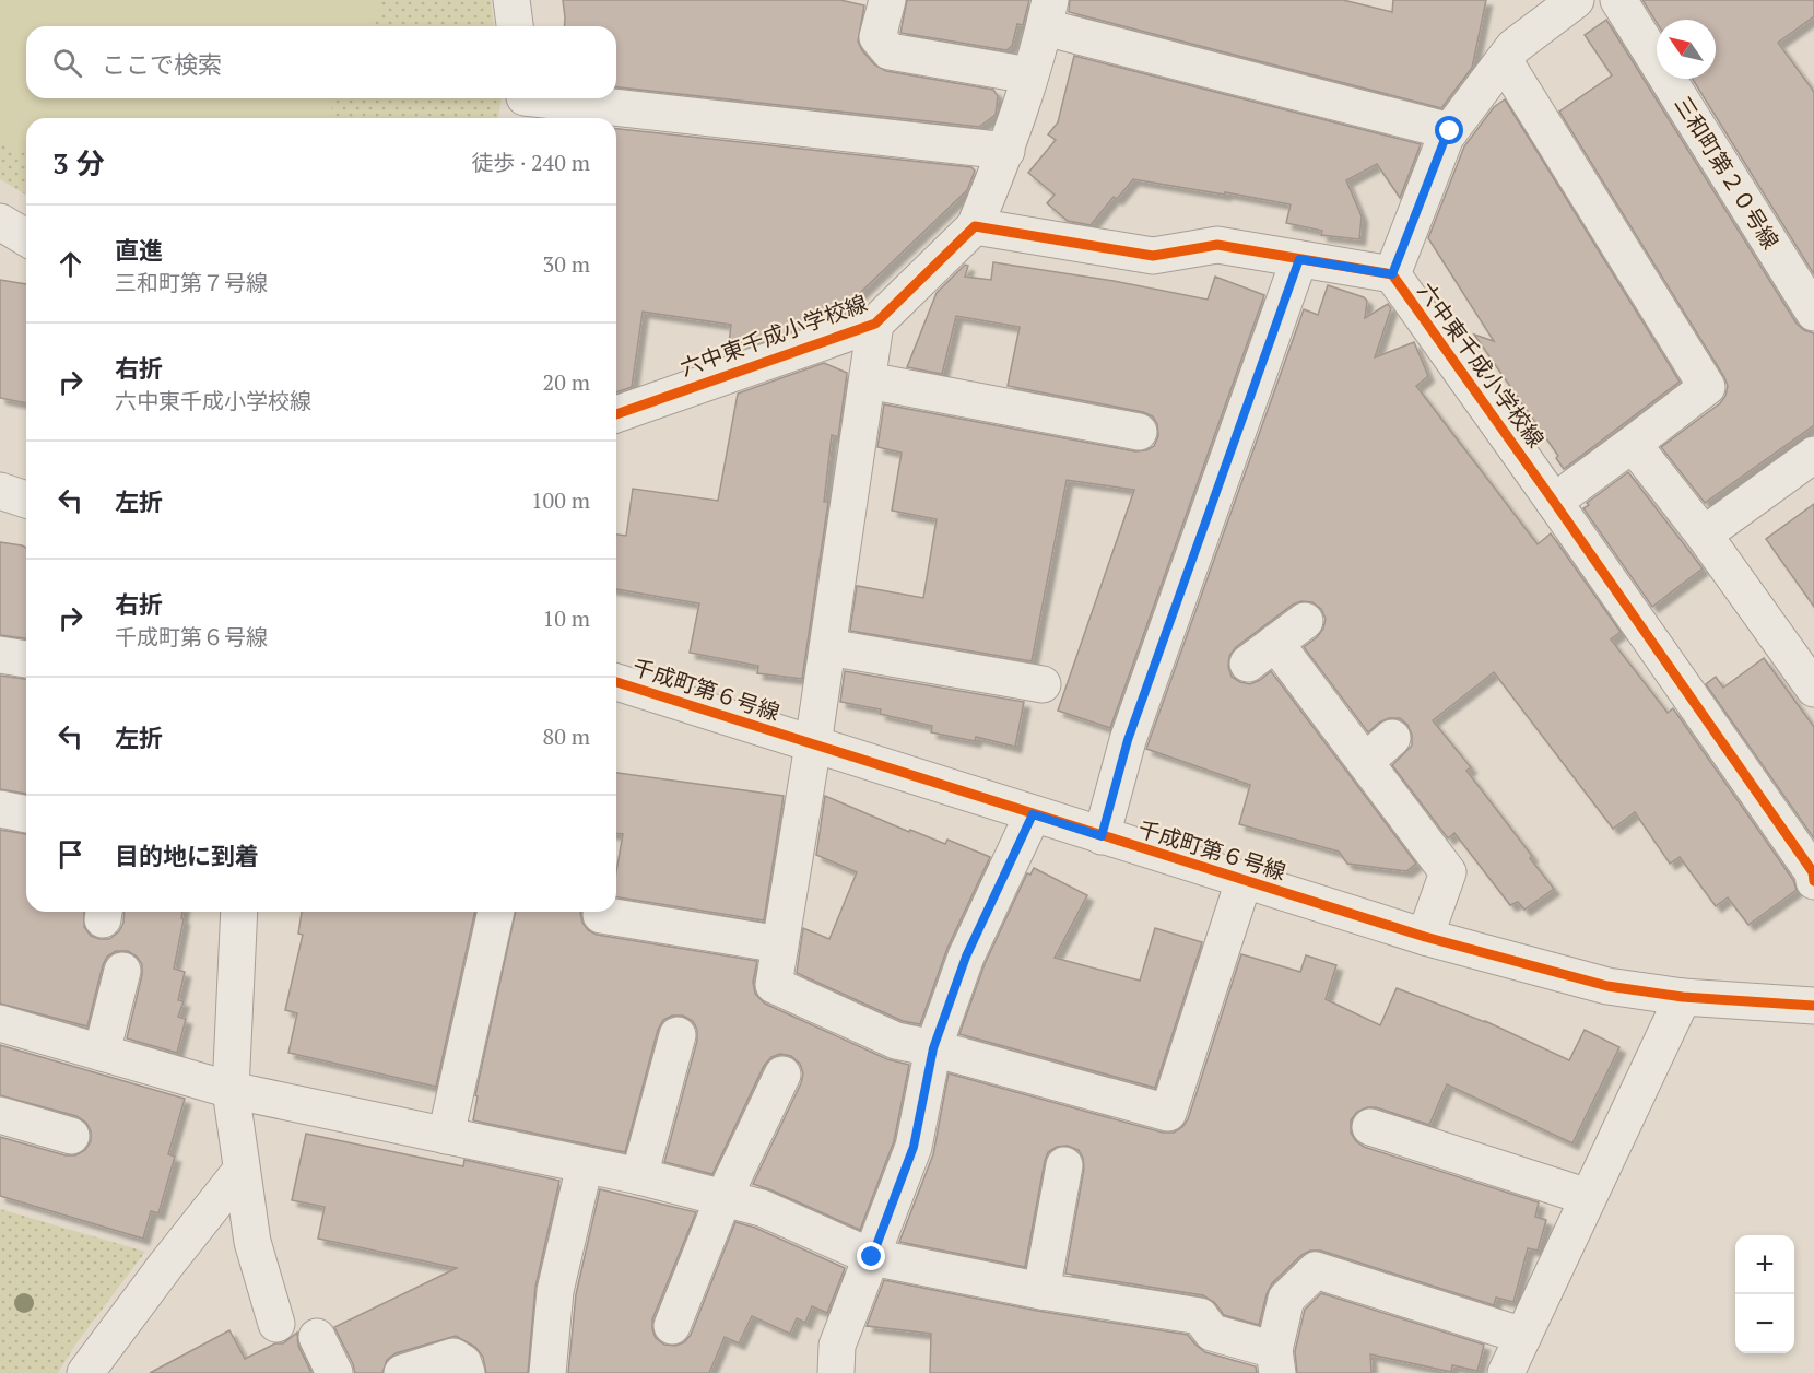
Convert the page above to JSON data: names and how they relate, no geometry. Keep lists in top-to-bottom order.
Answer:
{
  "streets": {
    "street": ["三和町第２０号線", "六中東千成小学校線", "千成町第６号線"]
  },
  "north": "top left",
  "page": {
    "search": "ここで検索",
    "heading": ["3 分", "徒歩 · 240 m"],
    "list": [
      ["直進", "三和町第７号線", "30 m"],
      ["右折", "六中東千成小学校線", "20 m"],
      ["左折", "100 m"],
      ["右折", "千成町第６号線", "10 m"],
      ["左折", "80 m"],
      "目的地に到着"
    ],
    "map_buttons": ["+", "−"]
  }
}
